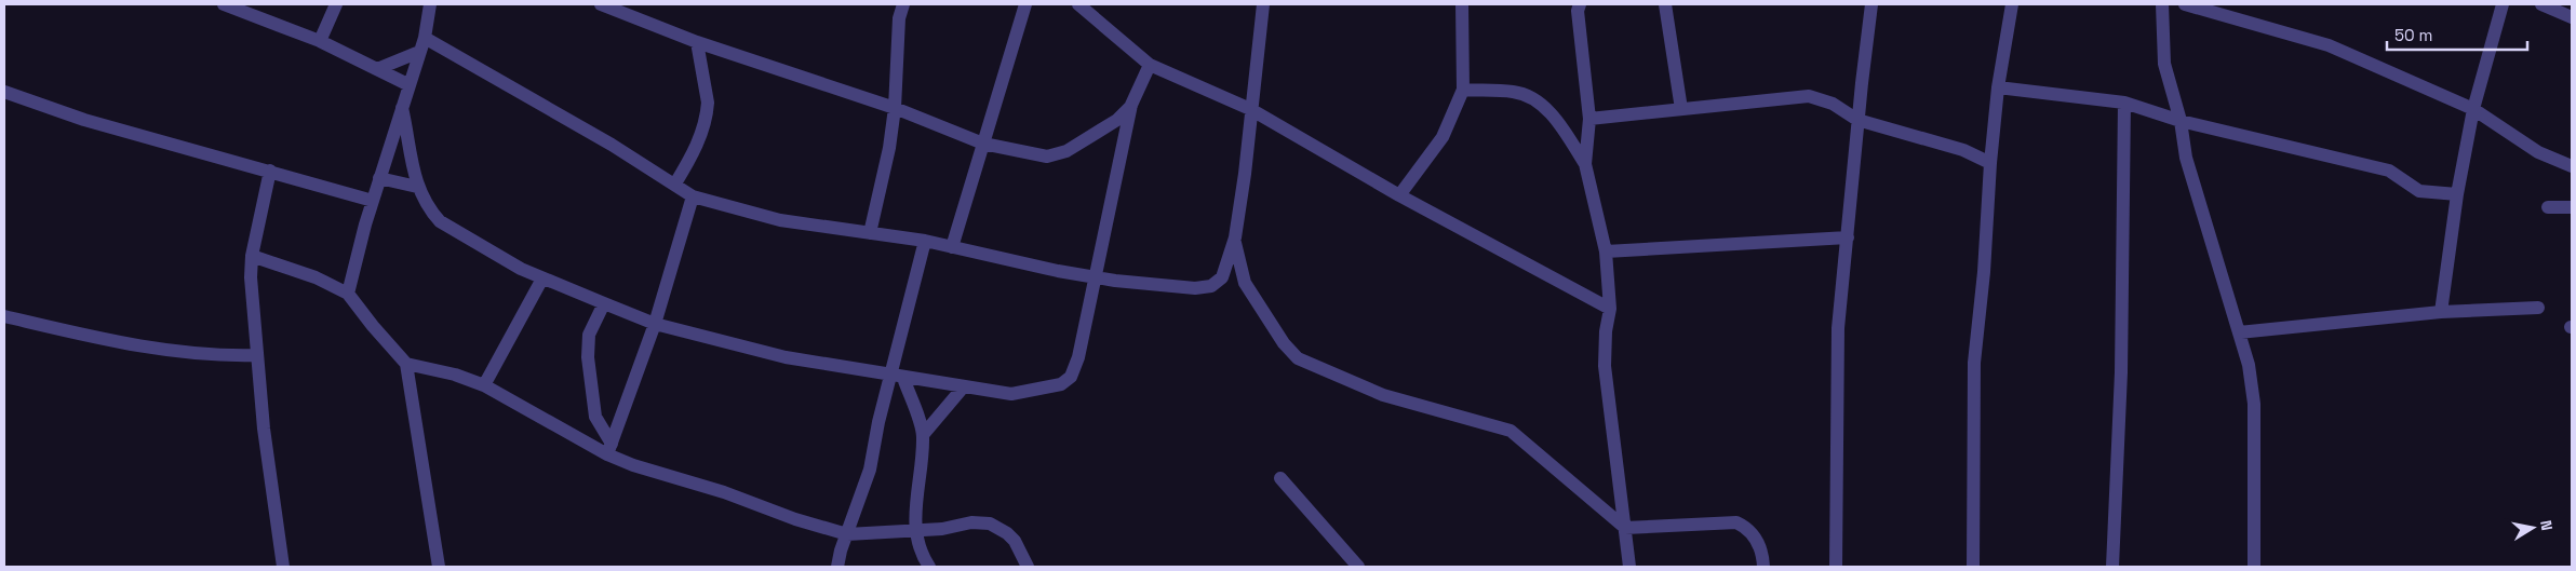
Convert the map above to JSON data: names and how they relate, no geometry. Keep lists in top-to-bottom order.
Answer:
{
  "scale_bar": "50 m",
  "north": "right"
}
